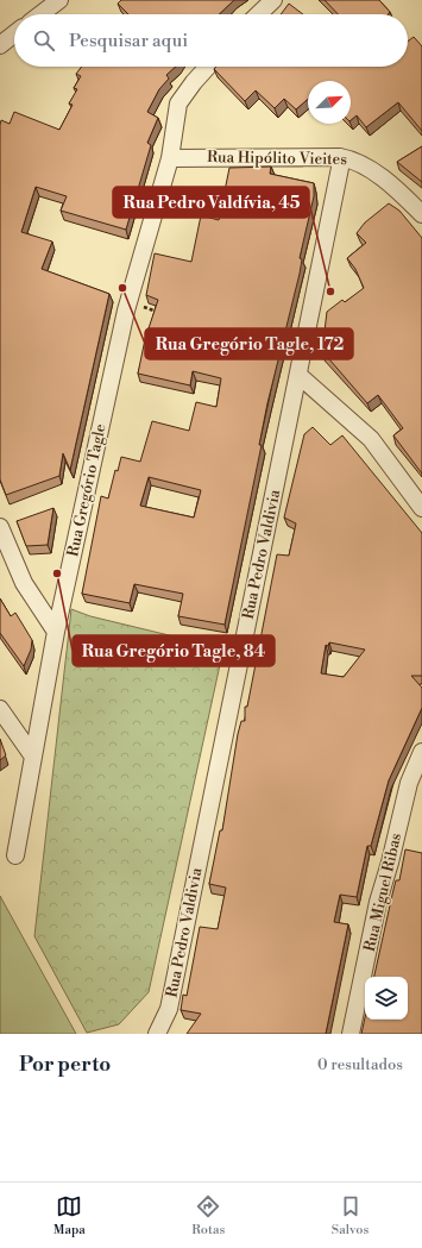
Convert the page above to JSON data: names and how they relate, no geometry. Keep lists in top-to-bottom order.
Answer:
{
  "streets": {
    "street": [
      "Rua Hipólito Vieites",
      "Rua Gregório Tagle",
      "Rua Pedro Valdivia",
      "Rua Miguel Ribas"
    ]
  },
  "crossings": [
    ["Rua Hipólito Vieites", "Rua Gregório Tagle"],
    ["Rua Hipólito Vieites", "Rua Pedro Valdivia"]
  ],
  "places": ["Rua Gregório Tagle, 172", "Rua Pedro Valdívia, 45", "Rua Gregório Tagle, 84"],
  "north": "top right",
  "page": {
    "search": "Pesquisar aqui",
    "heading": ["Por perto", "0 resultados"],
    "nav": ["Mapa", "Rotas", "Salvos"]
  }
}
